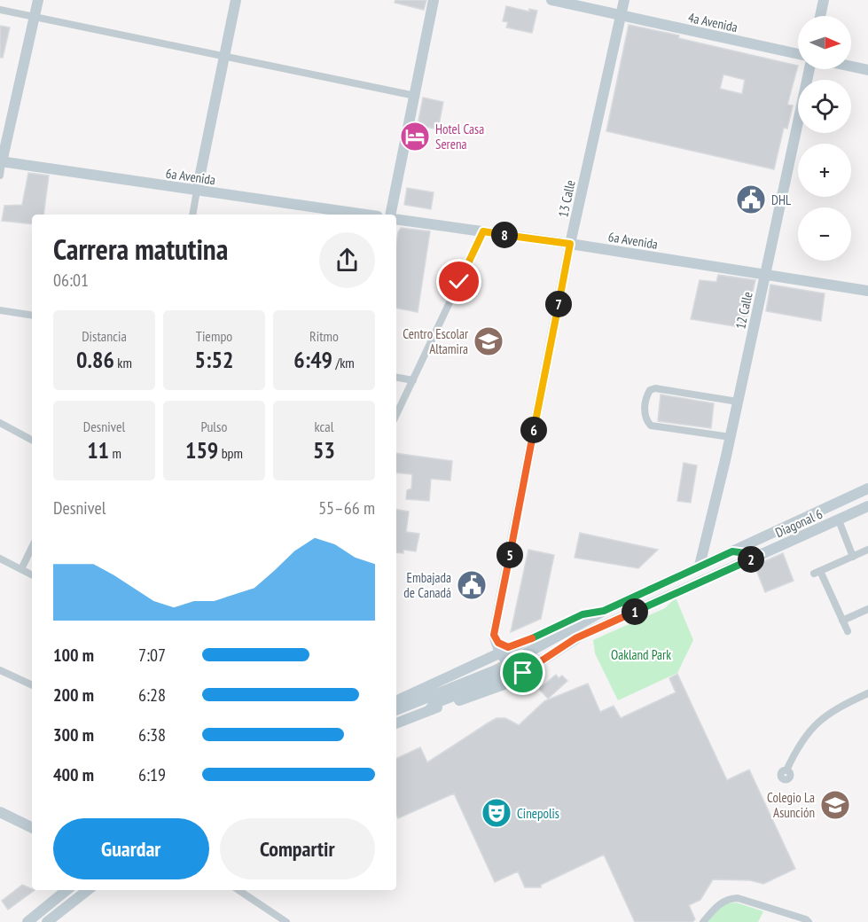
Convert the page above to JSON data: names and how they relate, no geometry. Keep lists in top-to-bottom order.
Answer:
{
  "streets": {
    "street": [
      "4a Avenida",
      "6a Avenida",
      "13 Calle",
      "12 Calle",
      "Diagonal 6"
    ]
  },
  "crossings": [
    ["4a Avenida", "13 Calle"],
    ["6a Avenida", "13 Calle"],
    ["6a Avenida", "12 Calle"],
    ["13 Calle", "Diagonal 6"],
    ["12 Calle", "Diagonal 6"]
  ],
  "parks": ["Oakland Park"],
  "places": {
    "hotel": ["Hotel Casa Serena"],
    "public building": ["DHL", "Embajada de Canadá"],
    "school or university": ["Centro Escolar Altamira", "Colegio La Asunción"],
    "theatre": ["Cinepolis"]
  },
  "north": "right",
  "page": {
    "map_buttons": ["+", "−"],
    "heading": ["Carrera matutina", "06:01"],
    "pins": [
      "8",
      "7",
      "6",
      "5",
      "2",
      "1"
    ],
    "stats": [
      ["Distancia", "0.86 km"],
      ["Tiempo", "5:52"],
      ["Ritmo", "6:49 /km"],
      ["Desnivel", "11 m"],
      ["Pulso", "159 bpm"],
      ["kcal", "53"]
    ],
    "chart": ["Desnivel", "55–66 m"],
    "list": [
      {
        "name": "100 m",
        "note": "7:07"
      },
      {
        "name": "200 m",
        "note": "6:28"
      },
      {
        "name": "300 m",
        "note": "6:38"
      },
      {
        "name": "400 m",
        "note": "6:19"
      }
    ],
    "buttons": ["Guardar", "Compartir"]
  }
}
